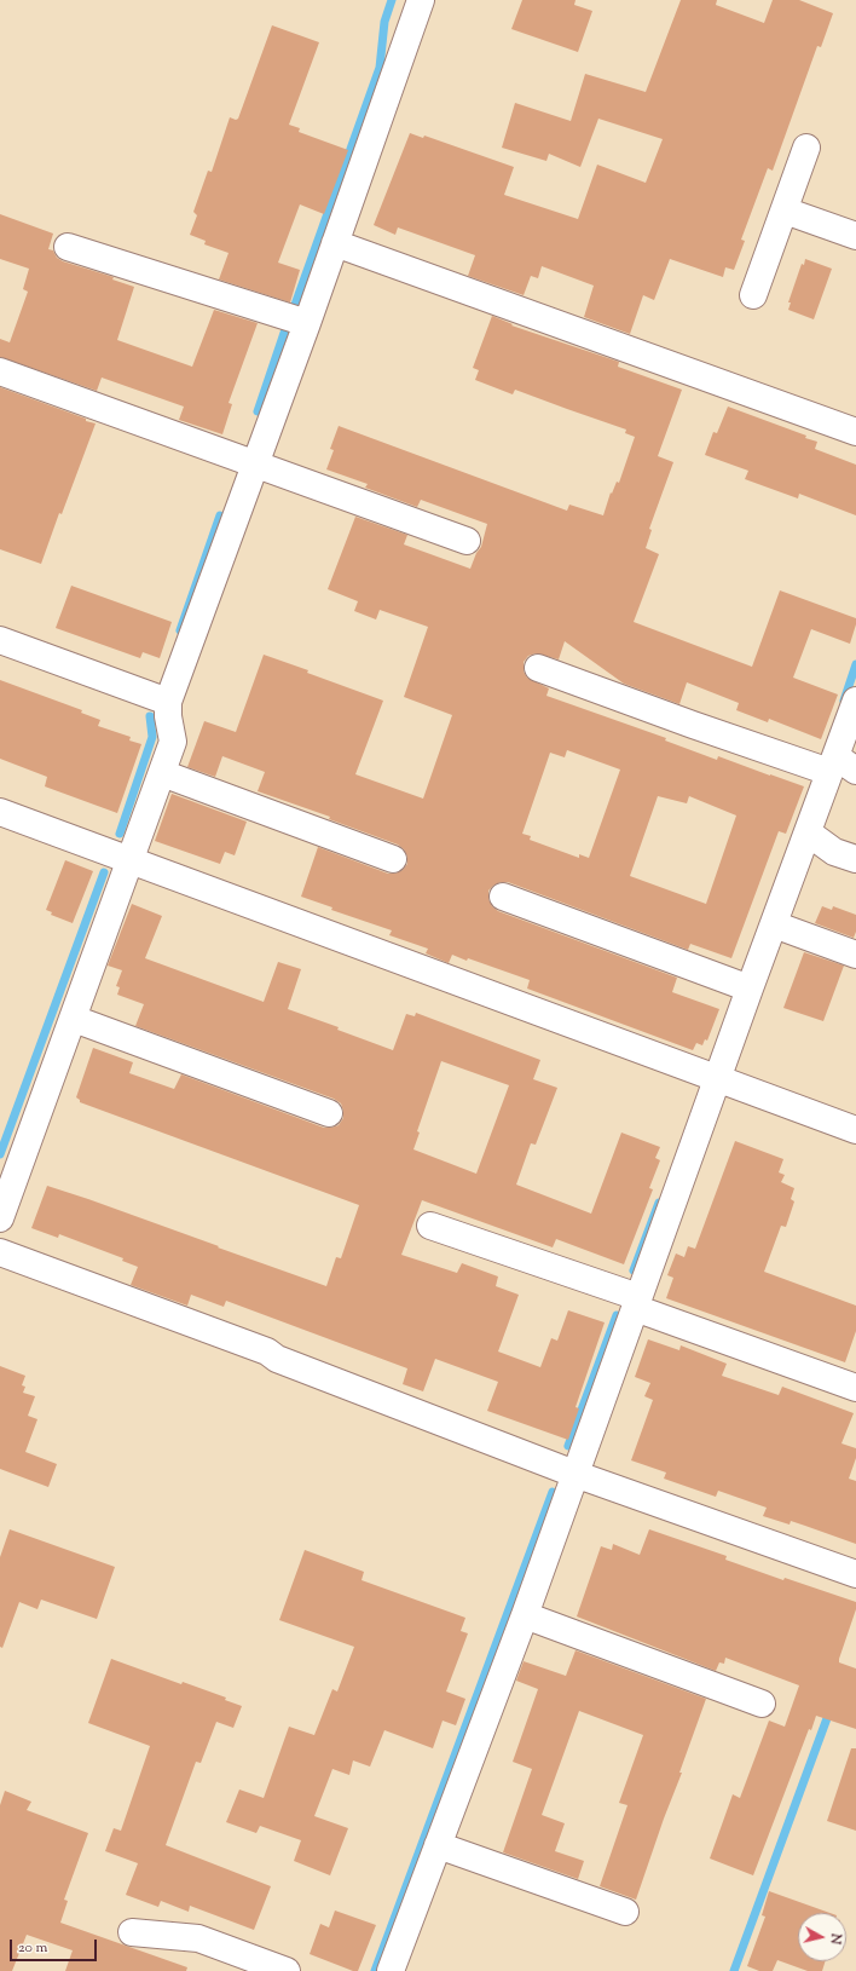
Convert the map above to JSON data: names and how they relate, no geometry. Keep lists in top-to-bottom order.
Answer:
{
  "scale_bar": "20 m",
  "north": "right"
}
